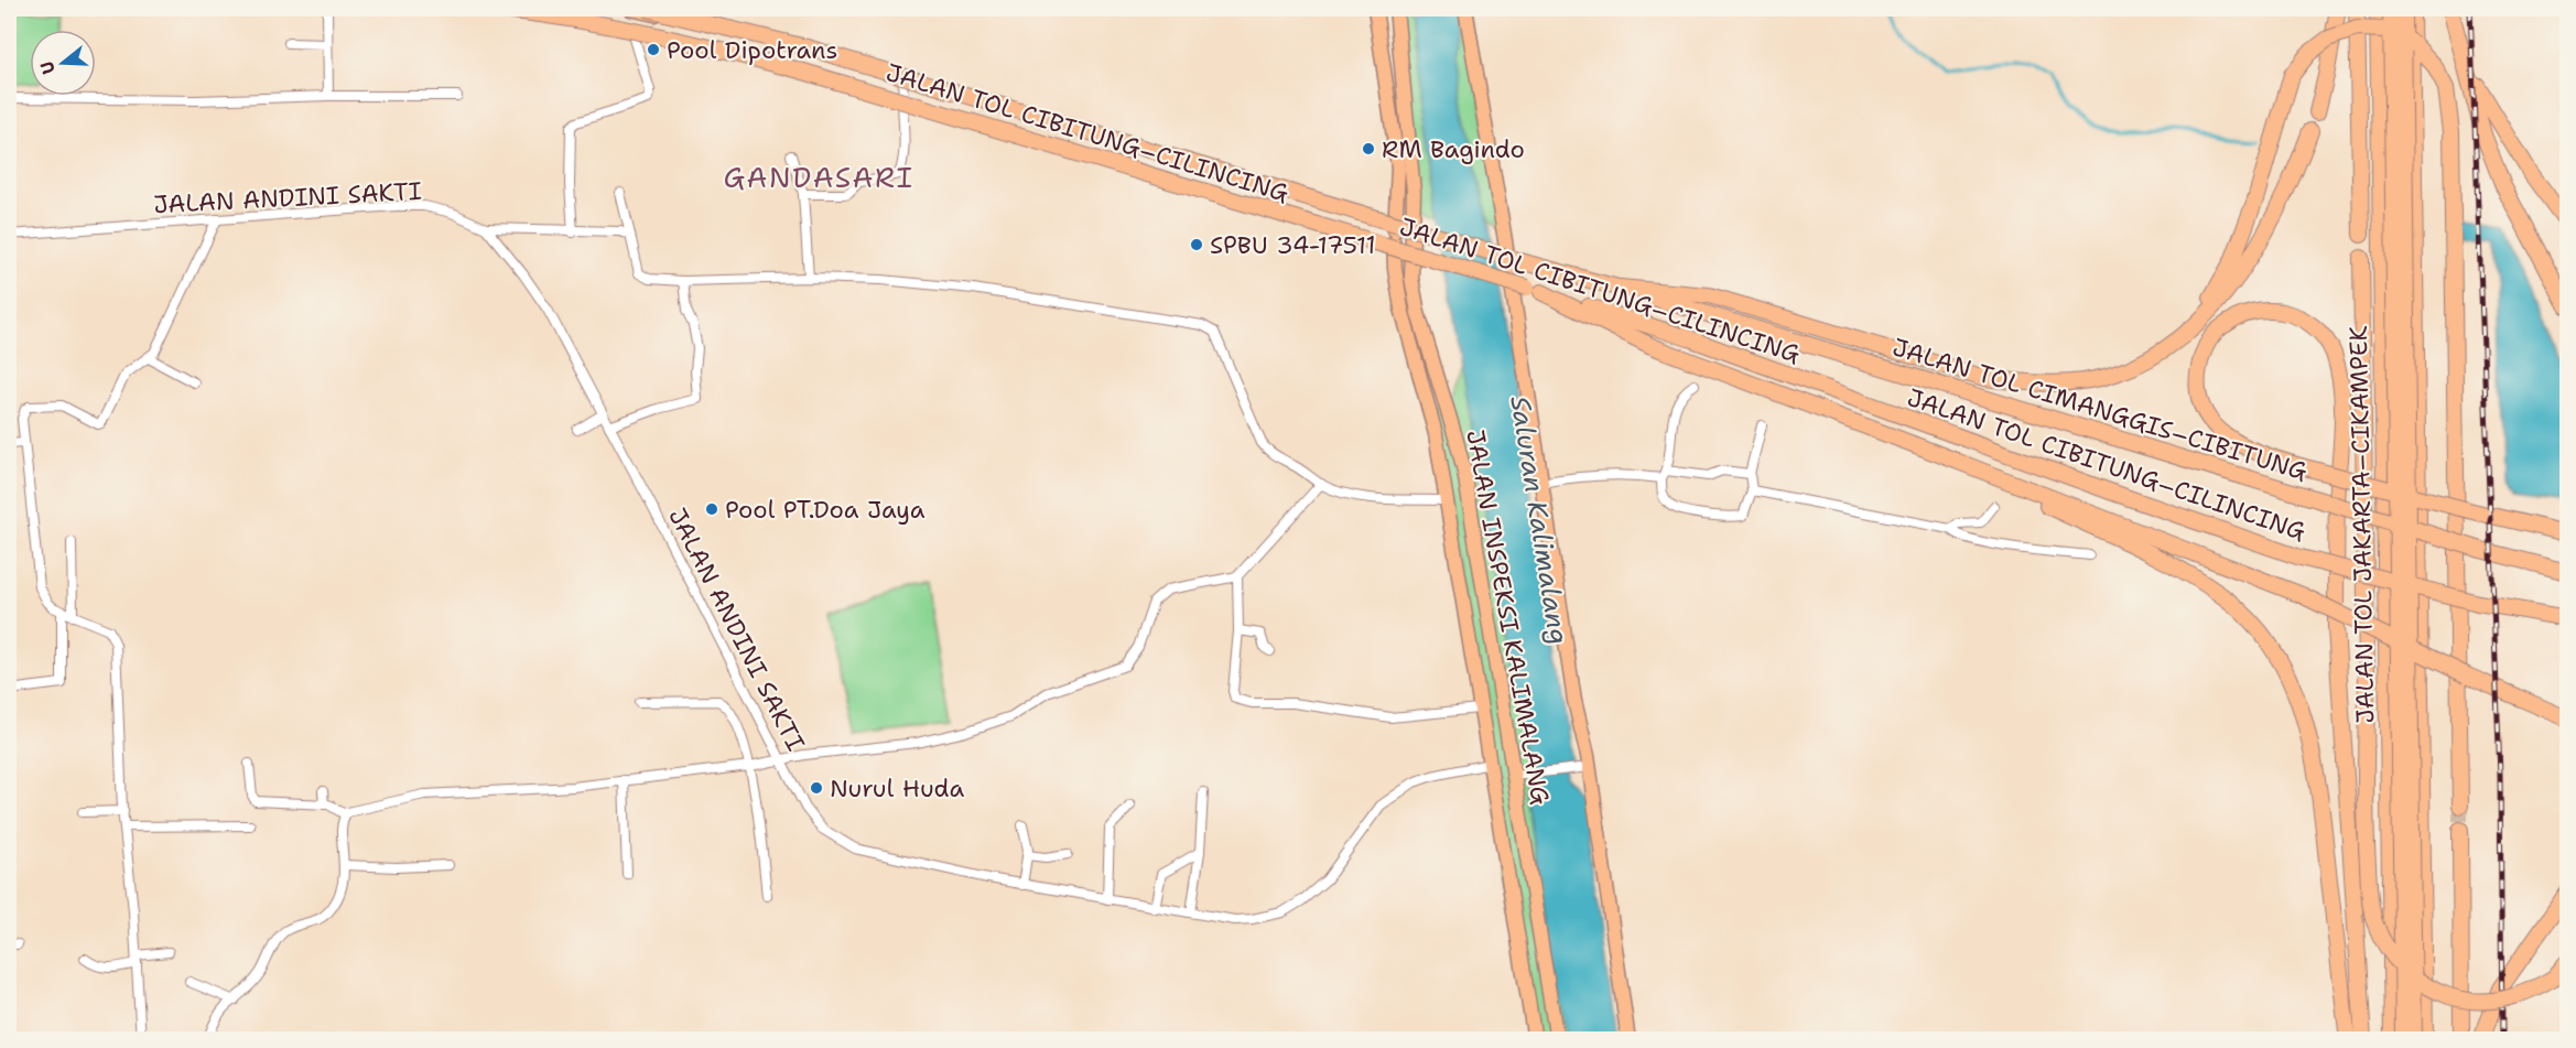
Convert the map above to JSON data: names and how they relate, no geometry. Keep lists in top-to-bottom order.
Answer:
{
  "streets": {
    "highway": ["JALAN TOL CIBITUNG–CILINCING", "JALAN TOL CIMANGGIS–CIBITUNG", "JALAN TOL JAKARTA–CIKAMPEK"],
    "main road": ["JALAN INSPEKSI KALIMALANG"],
    "street": ["JALAN ANDINI SAKTI"]
  },
  "crossings": [
    ["JALAN TOL CIBITUNG–CILINCING", "JALAN TOL CIMANGGIS–CIBITUNG"],
    ["JALAN ANDINI SAKTI", "JALAN INSPEKSI KALIMALANG"]
  ],
  "districts": ["GANDASARI"],
  "water": ["Saluran Kalimalang"],
  "places": [
    "Pool Dipotrans",
    "RM Bagindo",
    "SPBU 34-17511",
    "Pool PT.Doa Jaya",
    "Nurul Huda"
  ],
  "north": "left"
}
